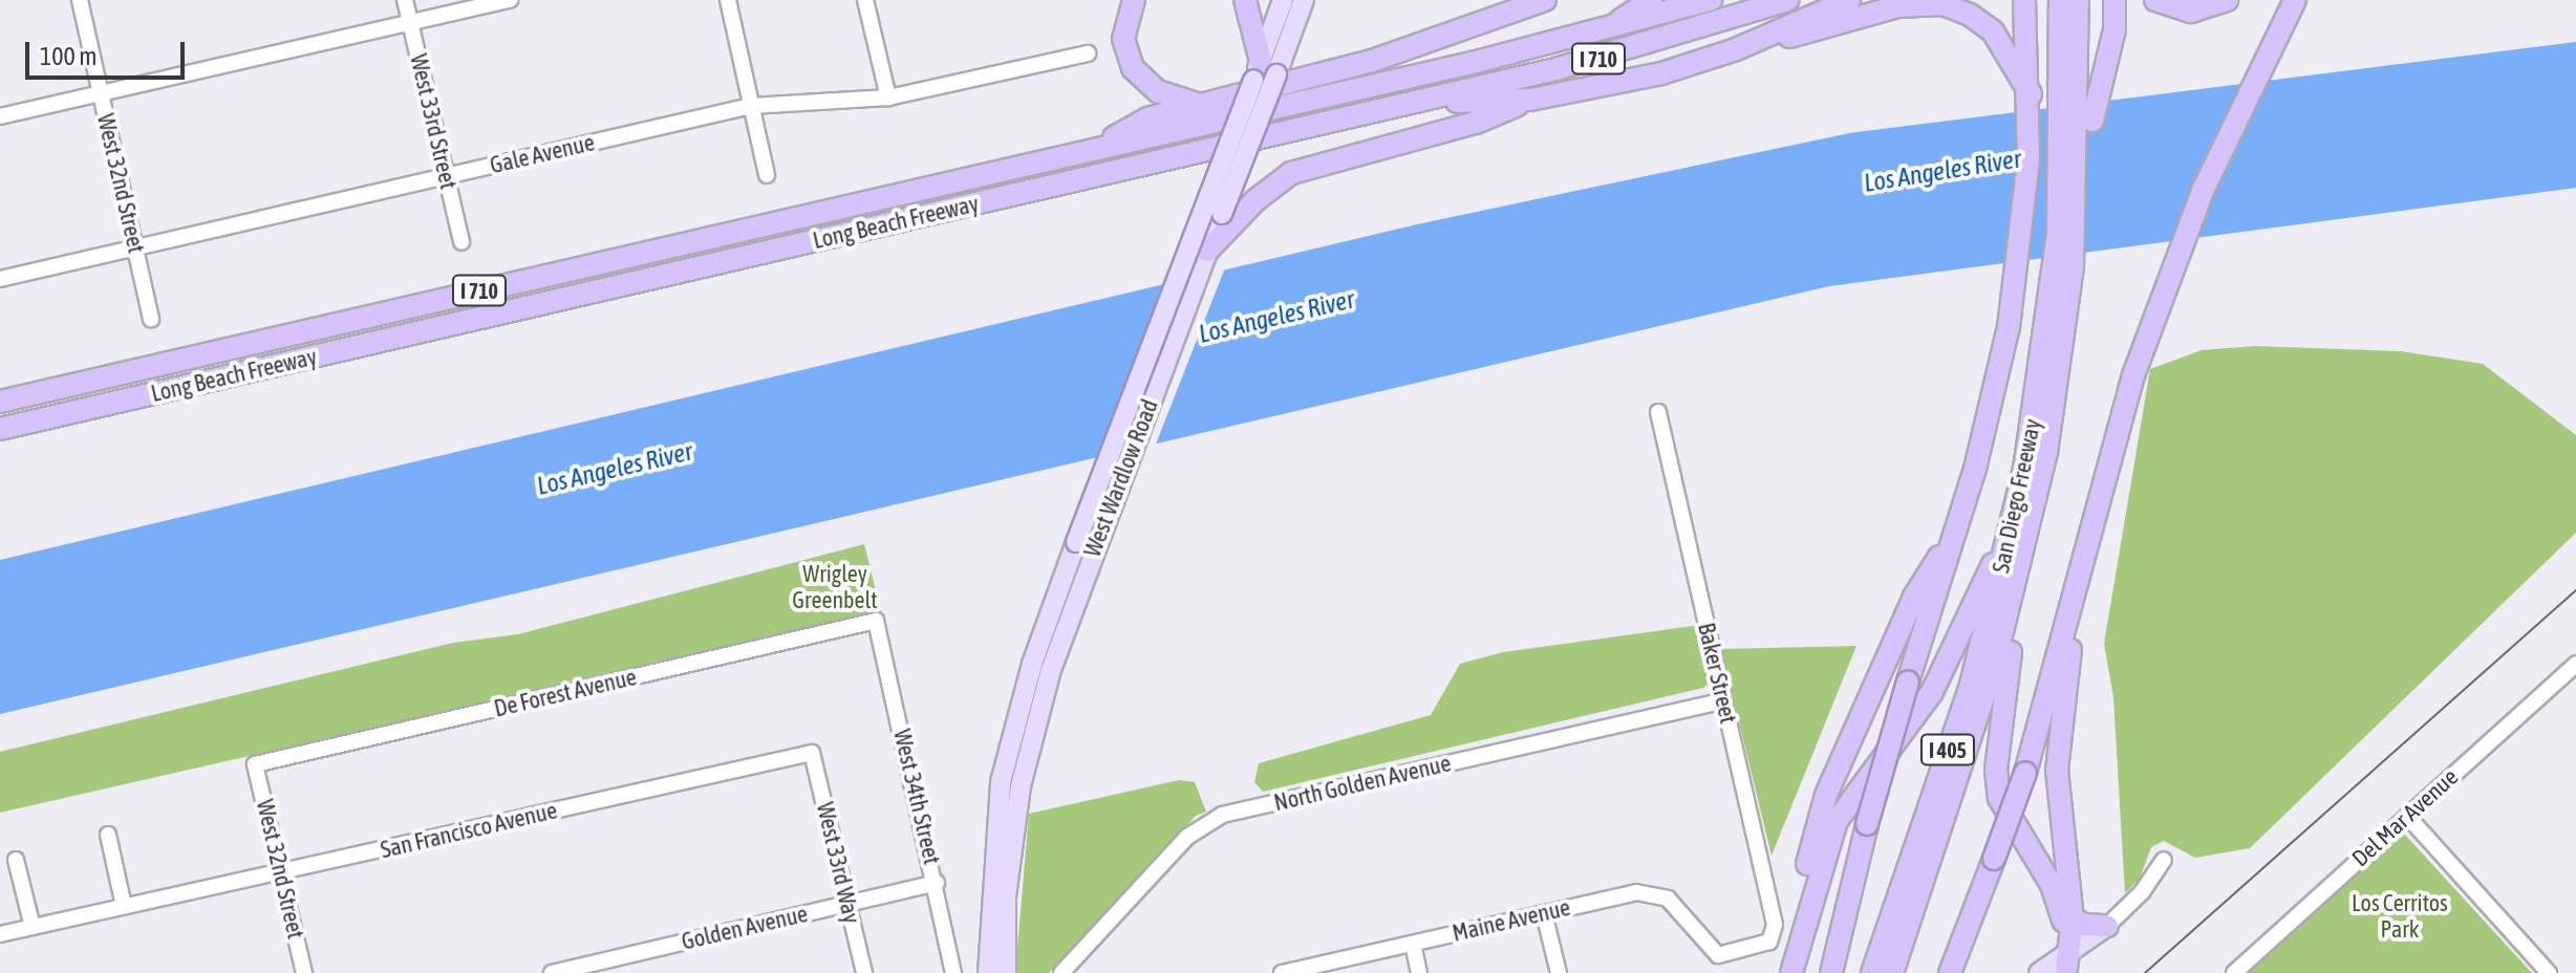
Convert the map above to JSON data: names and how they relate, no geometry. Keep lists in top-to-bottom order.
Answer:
{
  "streets": {
    "highway": [
      "I 710",
      "Long Beach Freeway",
      "San Diego Freeway",
      "I 405"
    ],
    "main road": ["West Wardlow Road"],
    "street": [
      "West 33rd Street",
      "Gale Avenue",
      "West 32nd Street",
      "Baker Street",
      "De Forest Avenue",
      "North Golden Avenue",
      "West 34th Street",
      "Del Mar Avenue",
      "San Francisco Avenue",
      "West 33rd Way",
      "Maine Avenue",
      "Golden Avenue"
    ]
  },
  "crossings": [
    ["West 33rd Street", "Gale Avenue"],
    ["Gale Avenue", "West 32nd Street"],
    ["West 32nd Street", "De Forest Avenue"],
    ["West 32nd Street", "San Francisco Avenue"],
    ["Baker Street", "North Golden Avenue"],
    ["Baker Street", "Maine Avenue"],
    ["De Forest Avenue", "West 34th Street"],
    ["West 34th Street", "Golden Avenue"],
    ["San Francisco Avenue", "West 33rd Way"],
    ["West 33rd Way", "Golden Avenue"]
  ],
  "water": ["Los Angeles River"],
  "parks": ["Wrigley Greenbelt", "Los Cerritos Park"],
  "scale_bar": "100 m"
}
